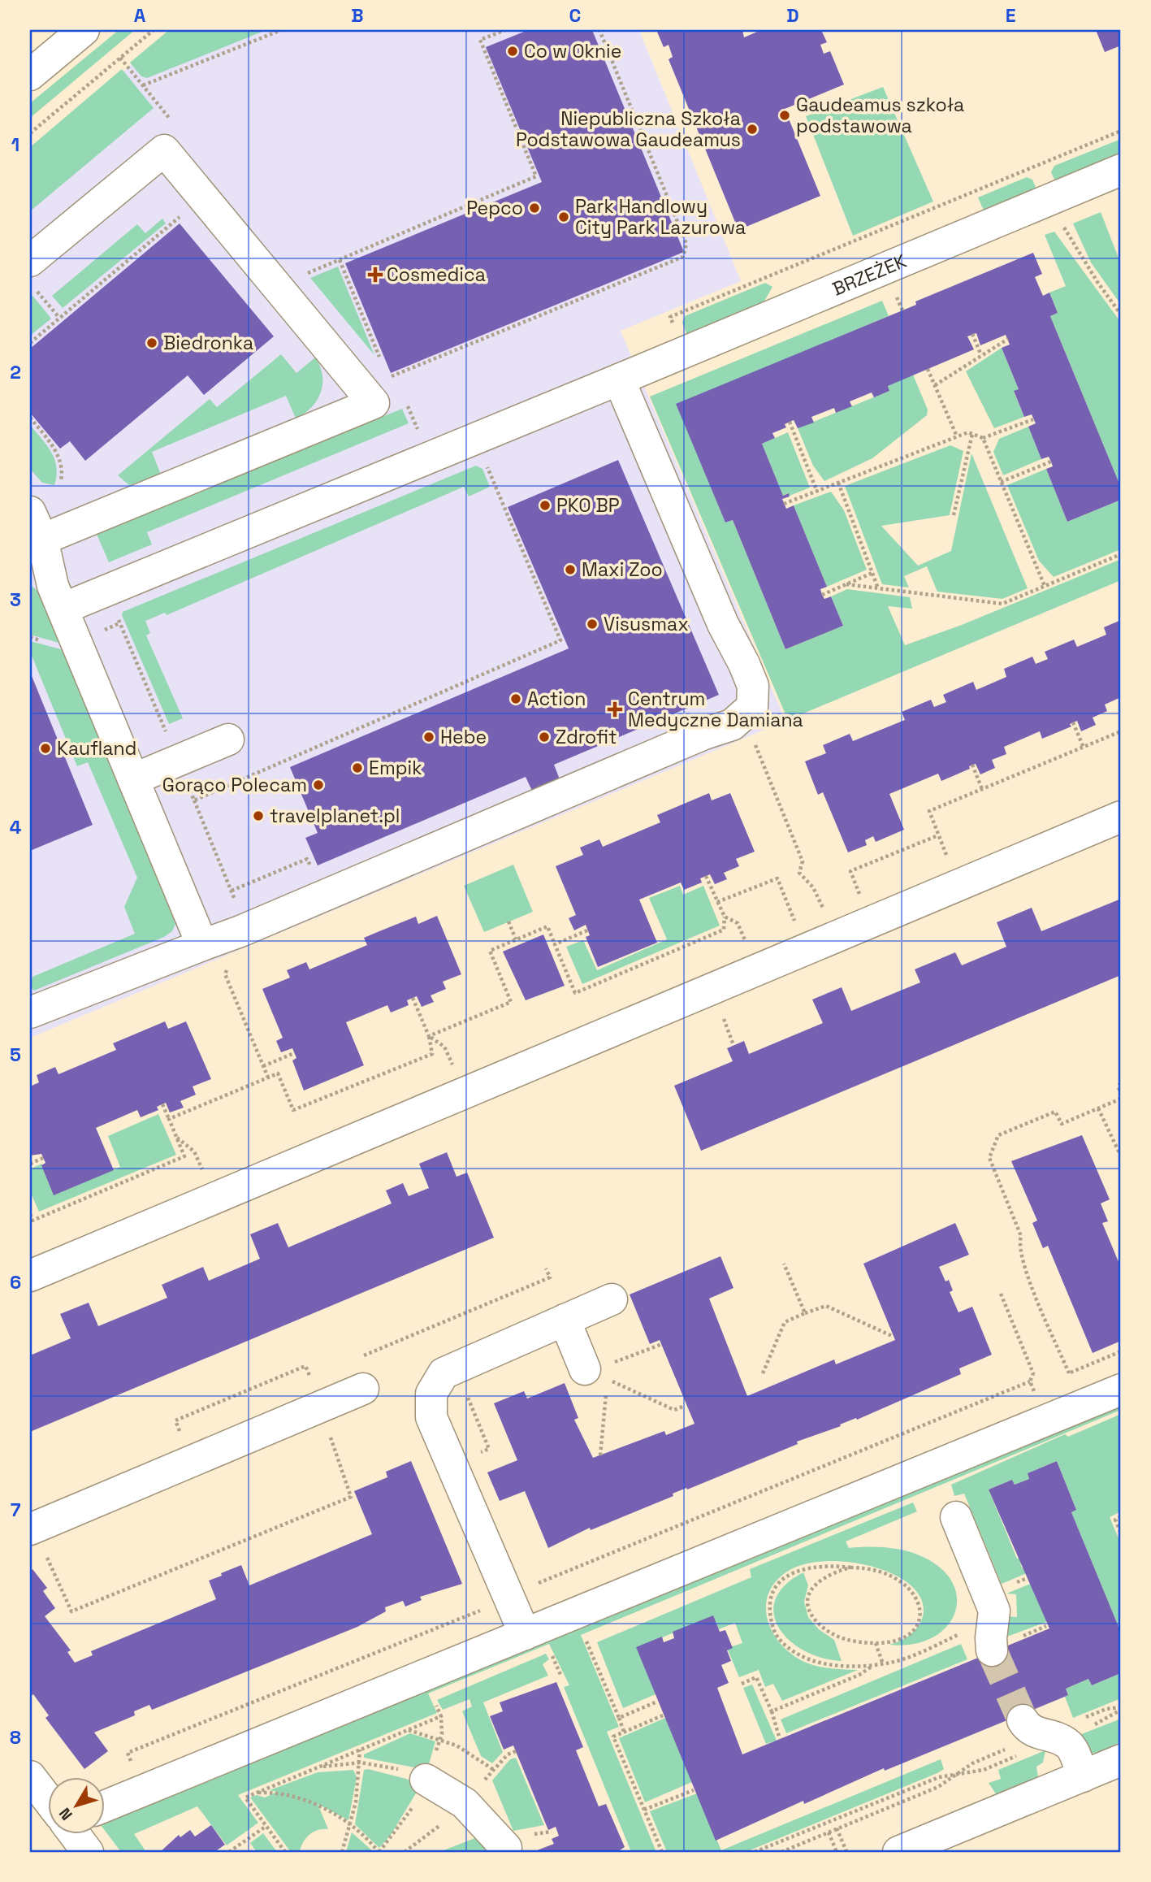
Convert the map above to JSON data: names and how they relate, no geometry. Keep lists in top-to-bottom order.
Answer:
{
  "streets": {
    "street": ["BRZEŻEK"]
  },
  "places": {
    "other": [
      "Co w Oknie",
      "Gaudeamus szkoła podstawowa",
      "Niepubliczna Szkoła Podstawowa Gaudeamus",
      "Pepco",
      "Park Handlowy City Park Lazurowa",
      "Biedronka",
      "PKO BP",
      "Maxi Zoo",
      "Visusmax",
      "Action",
      "Hebe",
      "Zdrofit",
      "Kaufland",
      "Empik",
      "Gorąco Polecam",
      "travelplanet.pl"
    ],
    "health": ["Cosmedica", "Centrum Medyczne Damiana"]
  },
  "north": "bottom left",
  "grid": {
    "columns": [
      "A",
      "B",
      "C",
      "D",
      "E"
    ],
    "rows": [
      "1",
      "2",
      "3",
      "4",
      "5",
      "6",
      "7",
      "8"
    ]
  }
}
